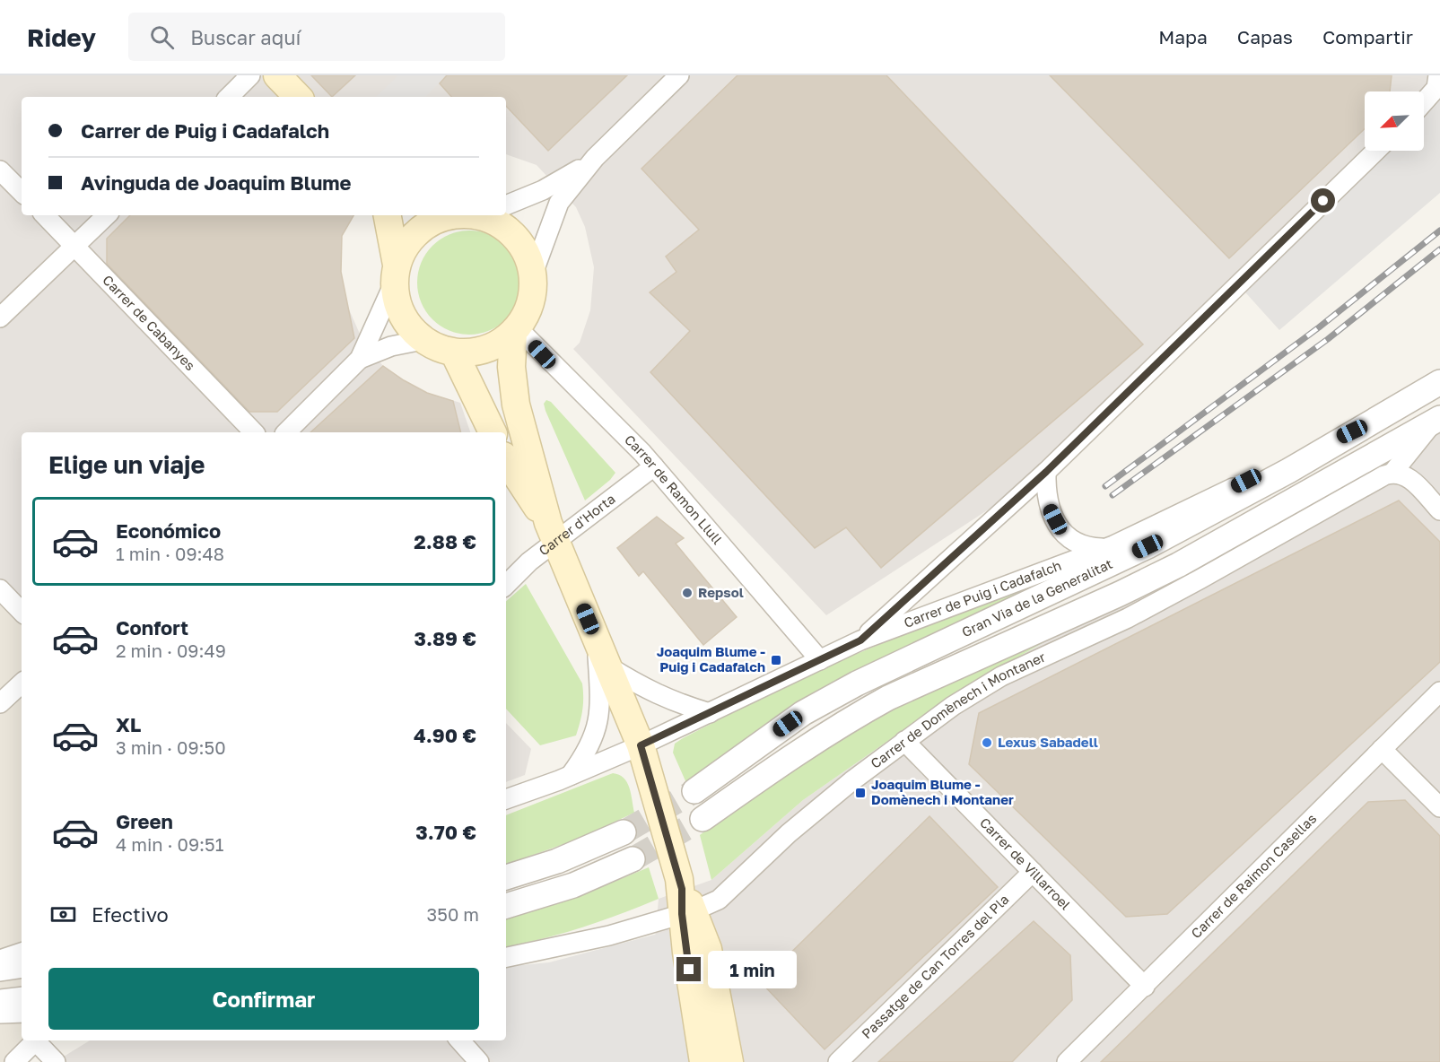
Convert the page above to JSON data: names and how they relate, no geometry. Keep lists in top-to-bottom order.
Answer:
{
  "streets": {
    "street": [
      "Carrer de Cabanyes",
      "Carrer de Ramon Llull",
      "Carrer d'Horta",
      "Carrer de Puig i Cadafalch",
      "Gran Via de la Generalitat",
      "Carrer de Domènech i Montaner",
      "Carrer de Villarroel",
      "Carrer de Raimon Casellas",
      "Passatge de Can Torres del Pla"
    ]
  },
  "crossings": [
    ["Carrer de Ramon Llull", "Carrer d'Horta"],
    ["Carrer de Ramon Llull", "Carrer de Puig i Cadafalch"],
    ["Carrer de Puig i Cadafalch", "Gran Via de la Generalitat"],
    ["Carrer de Domènech i Montaner", "Carrer de Villarroel"],
    ["Carrer de Villarroel", "Carrer de Raimon Casellas"],
    ["Carrer de Villarroel", "Passatge de Can Torres del Pla"]
  ],
  "places": {
    "other": ["Repsol", "Lexus Sabadell"],
    "transit": ["Joaquim Blume - Puig i Cadafalch", "Joaquim Blume - Domènech i Montaner"]
  },
  "north": "bottom left",
  "page": {
    "header": "Ridey",
    "search": "Buscar aquí",
    "nav": ["Mapa", "Capas", "Compartir"],
    "banner": ["Carrer de Puig i Cadafalch", "Avinguda de Joaquim Blume"],
    "heading": "Elige un viaje",
    "list": [
      {
        "name": "Económico",
        "note": "1 min · 09:48",
        "value": "2.88 €"
      },
      {
        "name": "Confort",
        "note": "2 min · 09:49",
        "value": "3.89 €"
      },
      {
        "name": "XL",
        "note": "3 min · 09:50",
        "value": "4.90 €"
      },
      {
        "name": "Green",
        "note": "4 min · 09:51",
        "value": "3.70 €"
      }
    ],
    "pay": ["Efectivo", "350 m"],
    "bubble": "1 min",
    "buttons": "Confirmar"
  }
}
